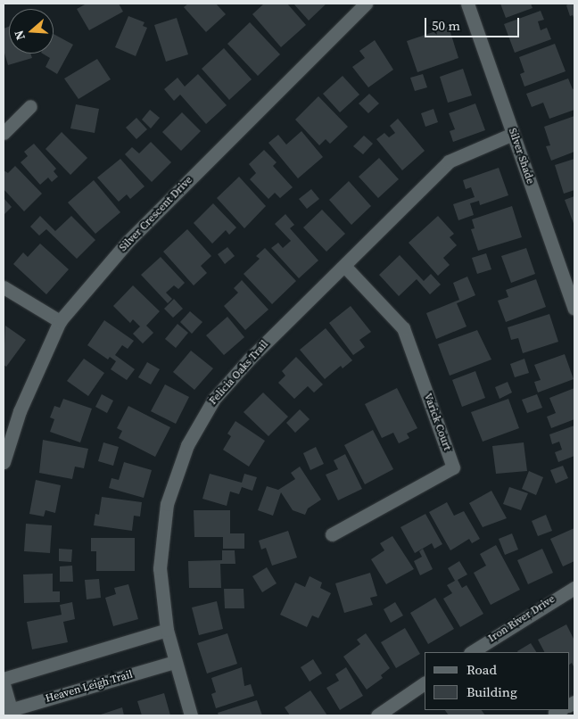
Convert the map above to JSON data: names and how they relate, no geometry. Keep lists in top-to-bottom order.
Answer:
{
  "streets": {
    "street": [
      "Silver Shade",
      "Silver Crescent Drive",
      "Felicia Oaks Trail",
      "Varick Court",
      "Iron River Drive",
      "Heaven Leigh Trail"
    ]
  },
  "crossings": [
    ["Silver Shade", "Felicia Oaks Trail"],
    ["Felicia Oaks Trail", "Varick Court"],
    ["Felicia Oaks Trail", "Heaven Leigh Trail"]
  ],
  "legend": ["Road", "Building"],
  "scale_bar": "50 m",
  "north": "left"
}
